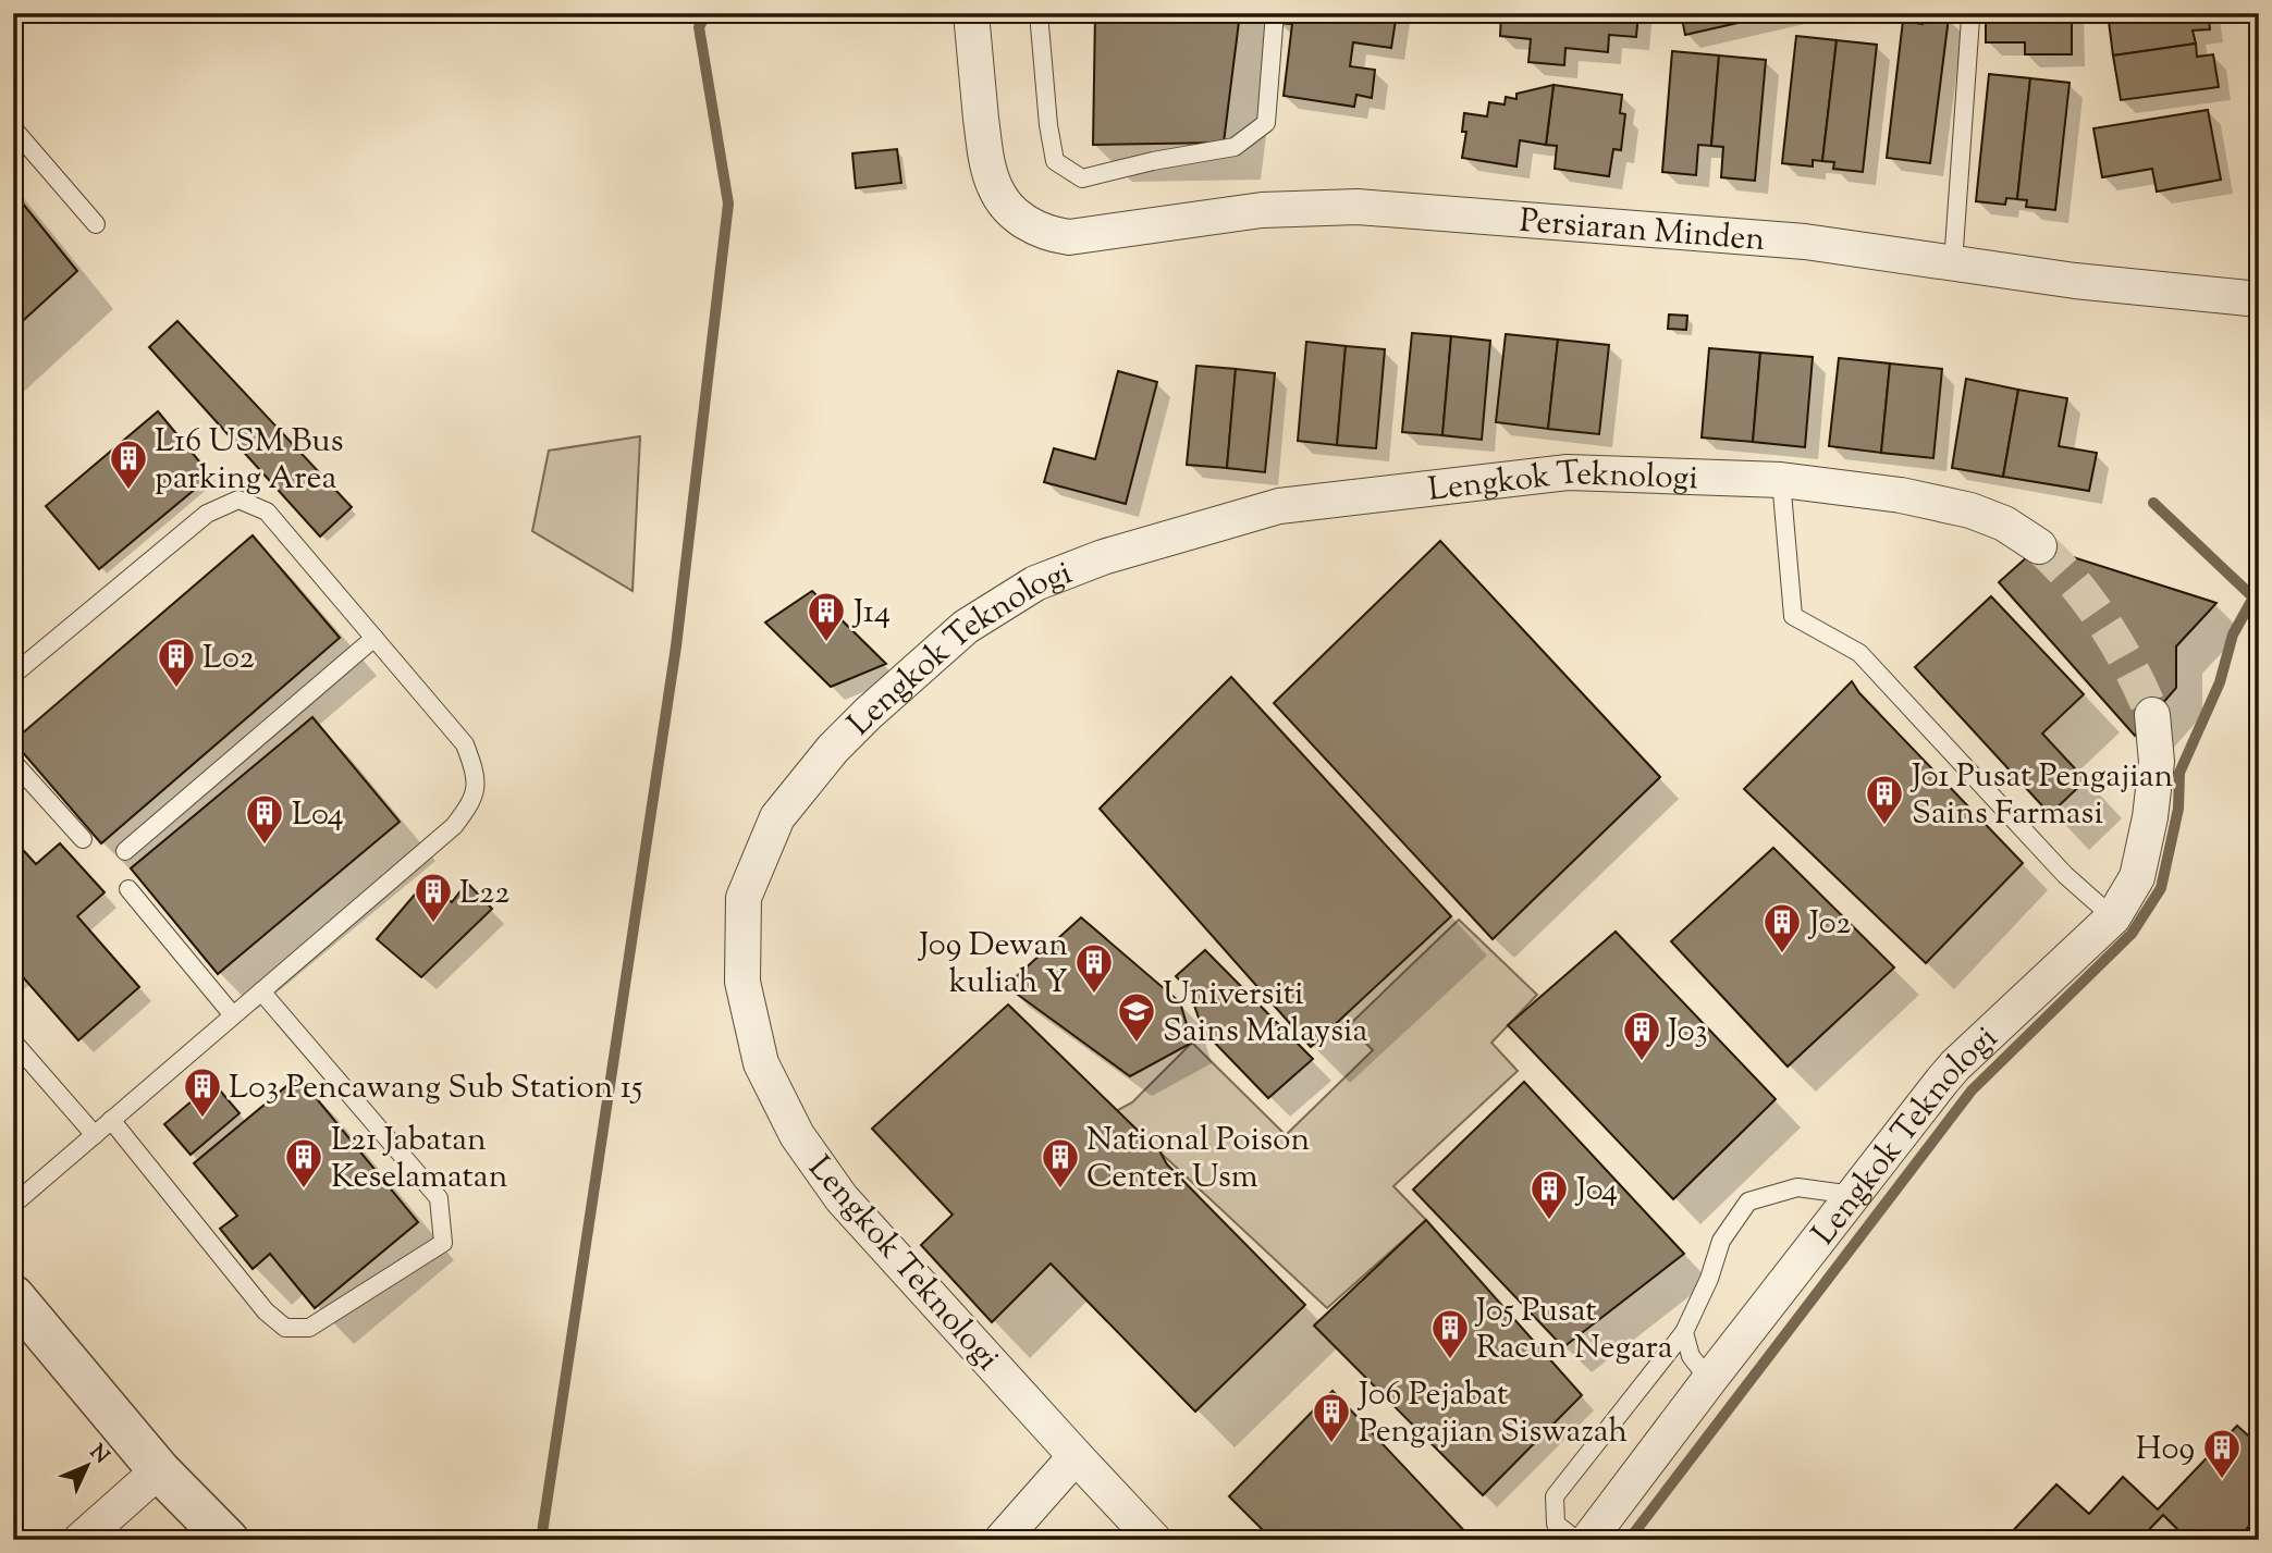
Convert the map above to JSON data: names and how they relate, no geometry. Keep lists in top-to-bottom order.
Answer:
{
  "streets": {
    "street": ["Persiaran Minden", "Lengkok Teknologi"]
  },
  "places": {
    "building": [
      "L16 USM Bus parking Area",
      "J14",
      "L02",
      "J01 Pusat Pengajian Sains Farmasi",
      "L04",
      "L22",
      "J02",
      "J09 Dewan kuliah Y",
      "J03",
      "L03 Pencawang Sub Station 15",
      "L21 Jabatan Keselamatan",
      "National Poison Center Usm",
      "J04",
      "J05 Pusat Racun Negara",
      "J06 Pejabat Pengajian Siswazah",
      "H09"
    ],
    "school or university": ["Universiti Sains Malaysia"]
  },
  "north": "top right"
}
